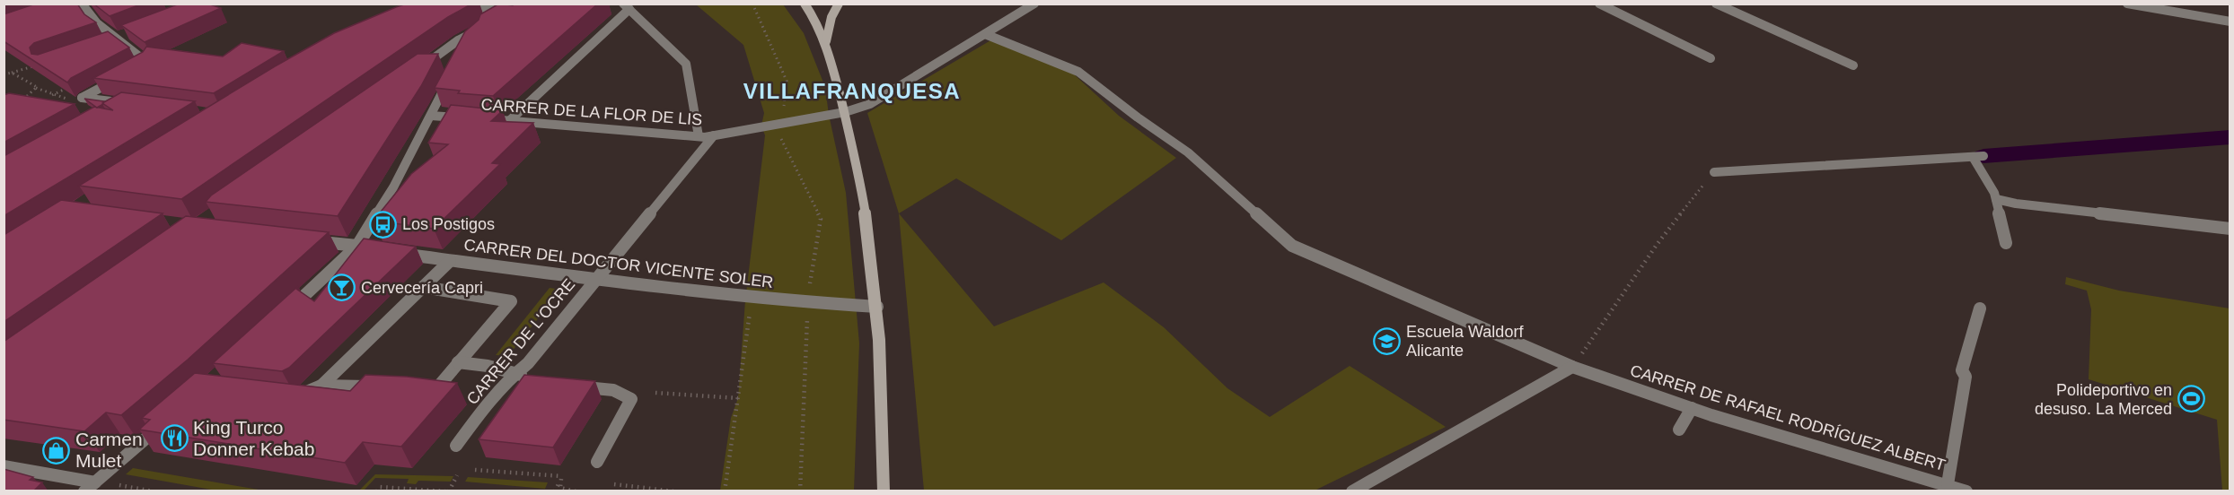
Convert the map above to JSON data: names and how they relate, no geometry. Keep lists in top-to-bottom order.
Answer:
{
  "streets": {
    "street": [
      "CARRER DE LA FLOR DE LIS",
      "CARRER DEL DOCTOR VICENTE SOLER",
      "CARRER DE L'OCRE",
      "CARRER DE RAFAEL RODRÍGUEZ ALBERT"
    ]
  },
  "crossings": [
    ["CARRER DE LA FLOR DE LIS", "CARRER DE L'OCRE"],
    ["CARRER DE LA FLOR DE LIS", "CARRER DE RAFAEL RODRÍGUEZ ALBERT"],
    ["CARRER DEL DOCTOR VICENTE SOLER", "CARRER DE L'OCRE"]
  ],
  "districts": ["VILLAFRANQUESA"],
  "places": {
    "bus stop": ["Los Postigos"],
    "bar": ["Cervecería Capri"],
    "school or university": ["Escuela Waldorf Alicante"],
    "sports": ["Polideportivo en desuso. La Merced"],
    "restaurant": ["King Turco Donner Kebab"],
    "shop": ["Carmen Mulet"]
  }
}
